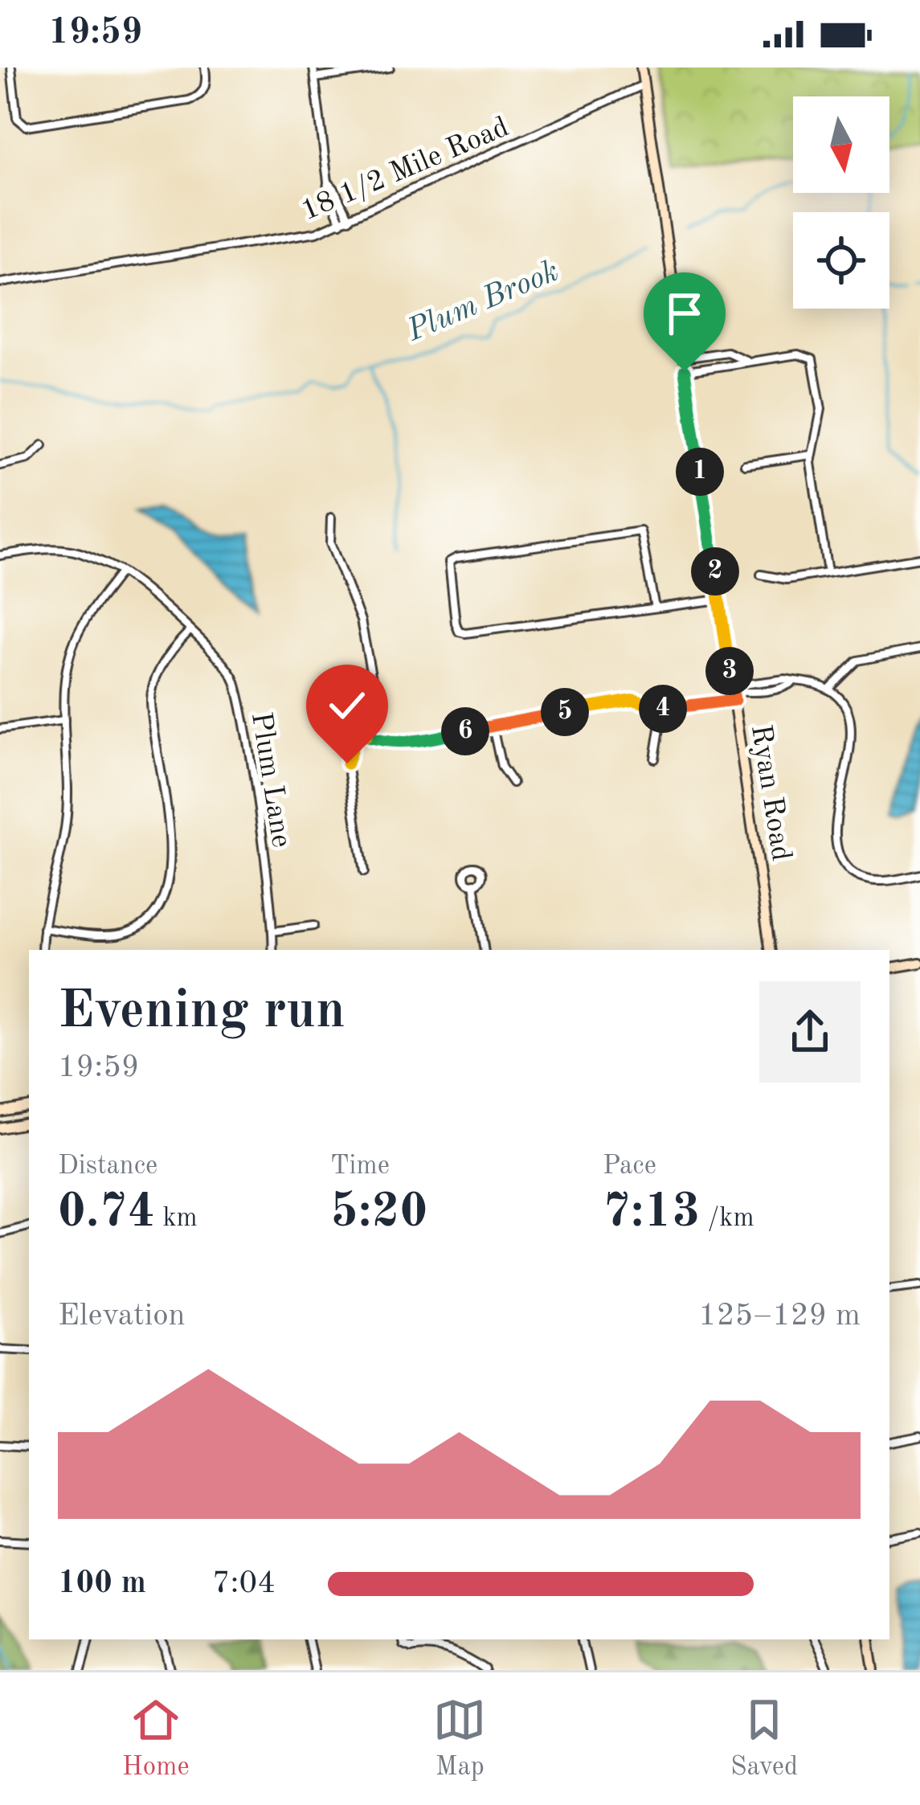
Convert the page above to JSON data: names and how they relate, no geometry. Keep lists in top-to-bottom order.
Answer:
{
  "streets": {
    "main road": ["Ryan Road"],
    "street": ["18 1/2 Mile Road", "Plum Lane"]
  },
  "crossings": [
    ["18 1/2 Mile Road", "Ryan Road"]
  ],
  "water": ["Plum Brook"],
  "north": "bottom",
  "page": {
    "status": "19:59",
    "pins": [
      "1",
      "2",
      "3",
      "4",
      "5",
      "6"
    ],
    "heading": ["Evening run", "19:59"],
    "stats": [
      ["Distance", "0.74 km"],
      ["Time", "5:20"],
      ["Pace", "7:13 /km"]
    ],
    "chart": ["Elevation", "125–129 m"],
    "list": [
      {
        "name": "100 m",
        "note": "7:04"
      }
    ],
    "tabs": ["Home", "Map", "Saved"]
  }
}
